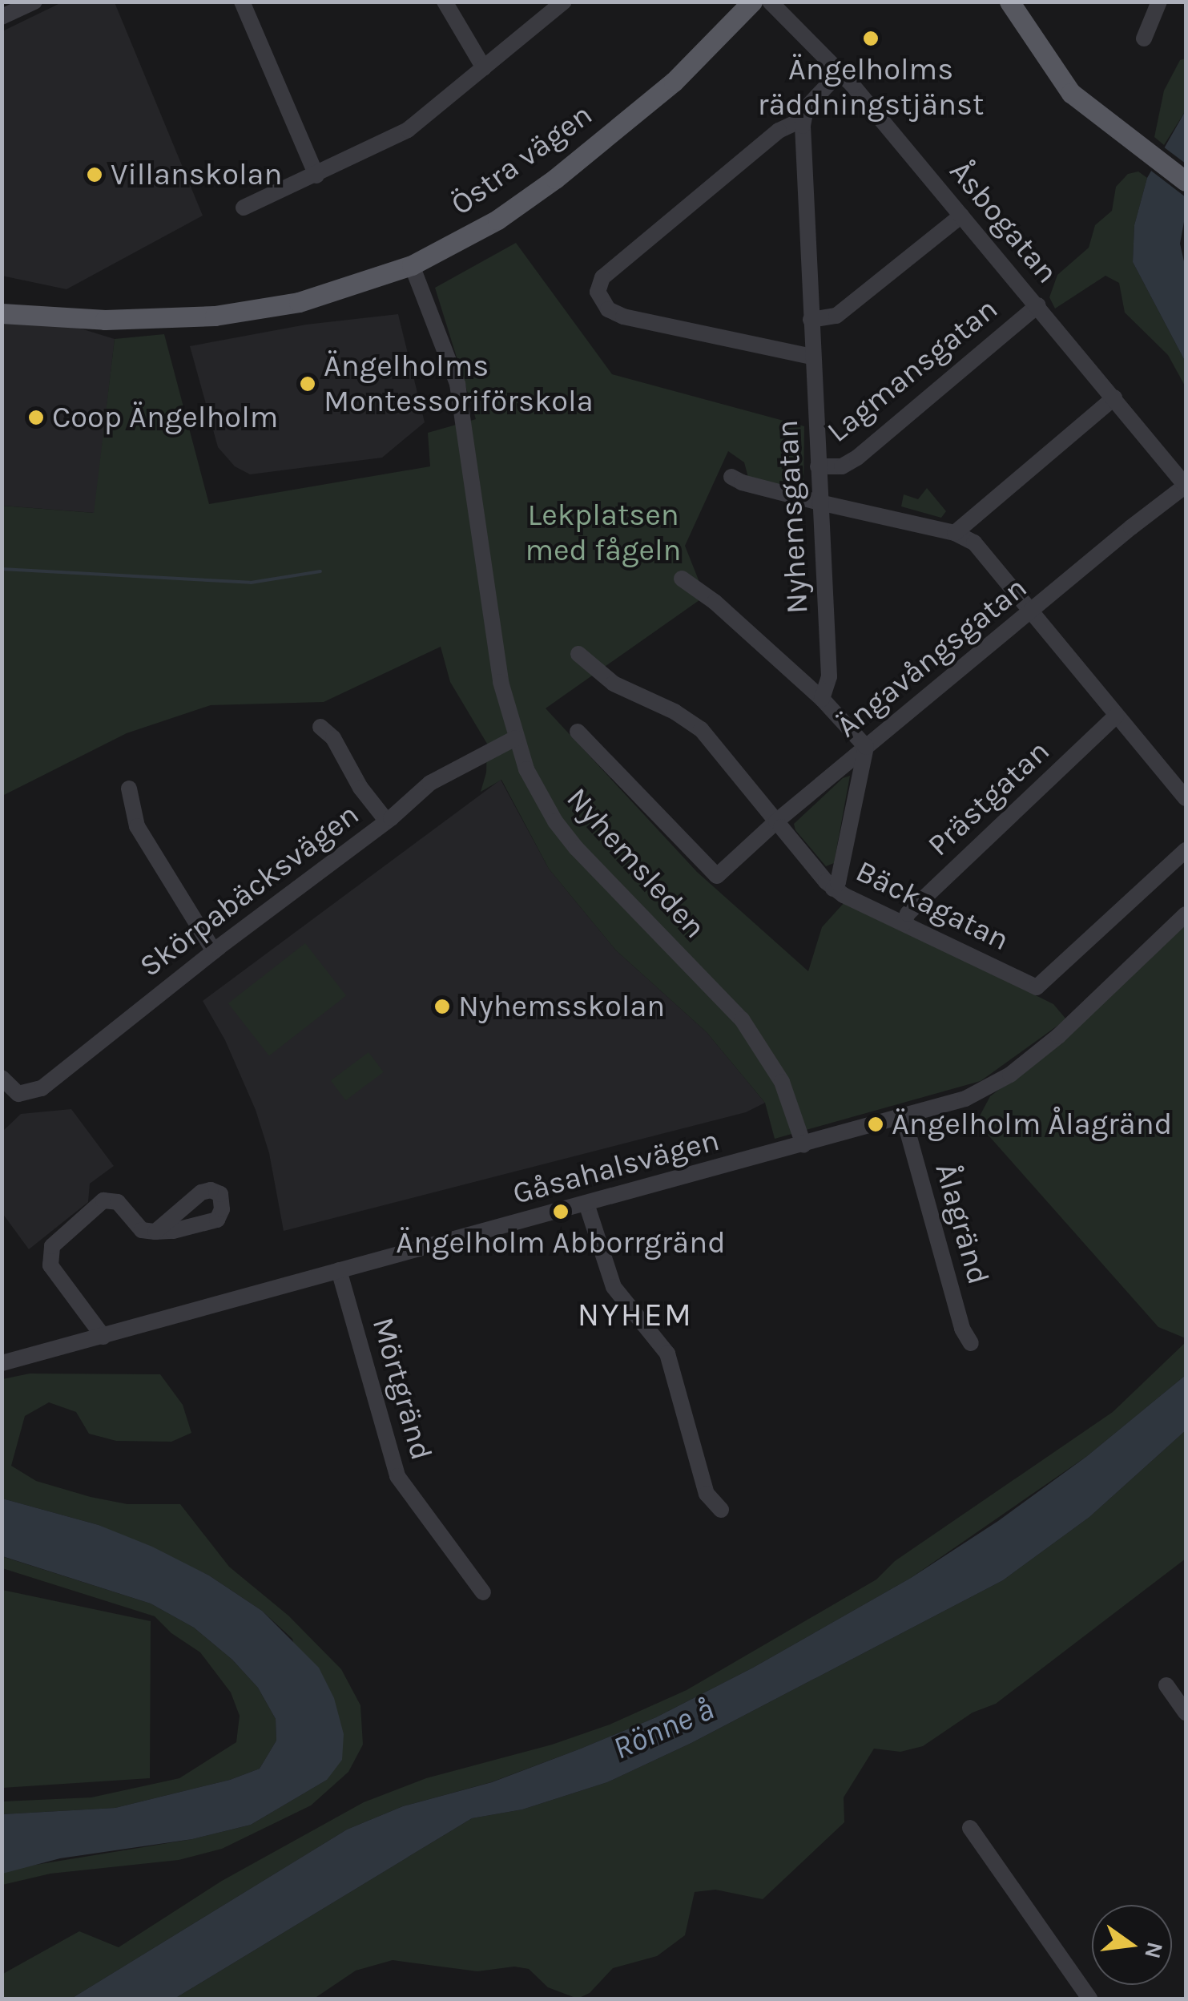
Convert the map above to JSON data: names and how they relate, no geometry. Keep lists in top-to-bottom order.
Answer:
{
  "streets": {
    "main road": ["Östra vägen"],
    "street": [
      "Åsbogatan",
      "Lagmansgatan",
      "Nyhemsgatan",
      "Ängavångsgatan",
      "Prästgatan",
      "Nyhemsleden",
      "Skörpabäcksvägen",
      "Bäckagatan",
      "Gåsahalsvägen",
      "Ålagränd",
      "Mörtgränd"
    ]
  },
  "crossings": [
    ["Östra vägen", "Nyhemsleden"],
    ["Åsbogatan", "Lagmansgatan"],
    ["Åsbogatan", "Ängavångsgatan"],
    ["Lagmansgatan", "Nyhemsgatan"],
    ["Ängavångsgatan", "Bäckagatan"],
    ["Prästgatan", "Bäckagatan"],
    ["Nyhemsleden", "Skörpabäcksvägen"],
    ["Nyhemsleden", "Gåsahalsvägen"],
    ["Gåsahalsvägen", "Ålagränd"],
    ["Gåsahalsvägen", "Mörtgränd"]
  ],
  "districts": ["NYHEM"],
  "water": ["Rönne å"],
  "parks": ["Lekplatsen med fågeln"],
  "places": [
    "Ängelholms räddningstjänst",
    "Villanskolan",
    "Ängelholms Montessoriförskola",
    "Coop Ängelholm",
    "Nyhemsskolan",
    "Ängelholm Ålagränd",
    "Ängelholm Abborrgränd"
  ],
  "north": "right"
}
